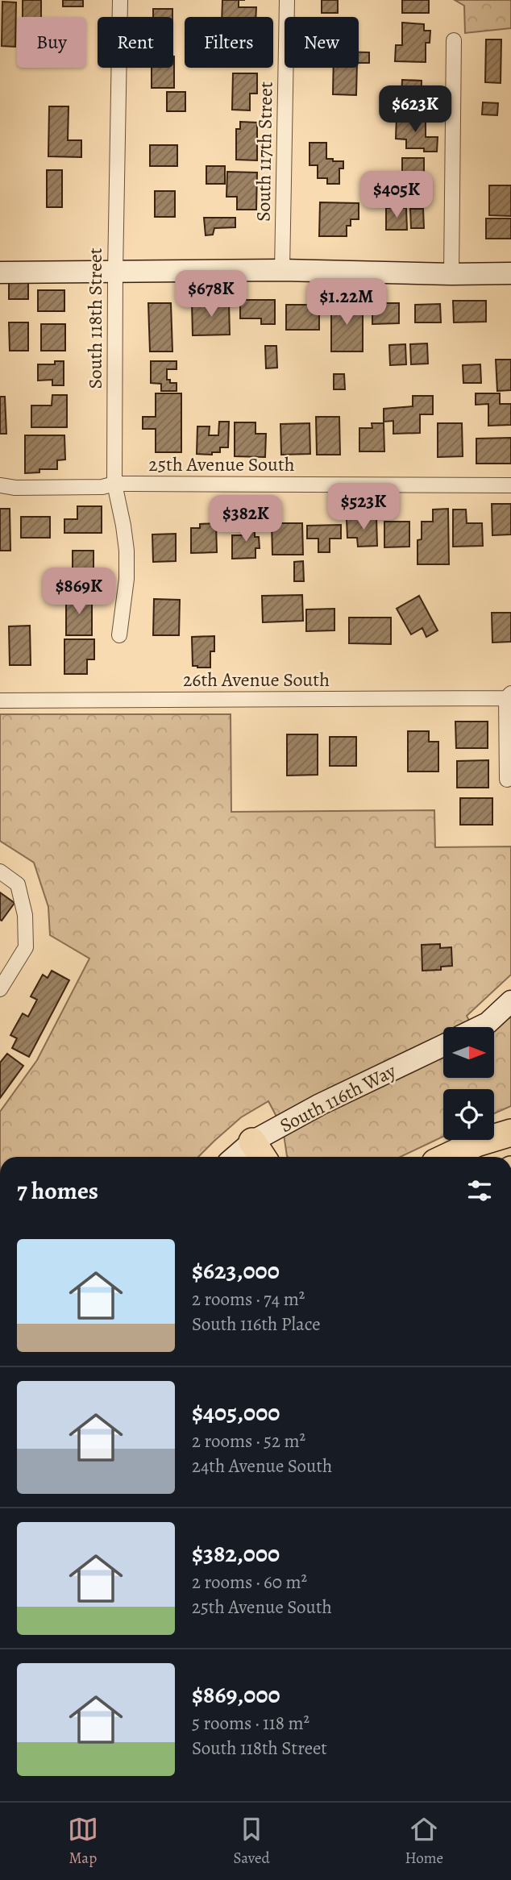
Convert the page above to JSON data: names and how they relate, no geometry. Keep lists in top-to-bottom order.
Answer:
{
  "streets": {
    "street": [
      "South 117th Street",
      "South 118th Street",
      "25th Avenue South",
      "26th Avenue South",
      "South 116th Way"
    ]
  },
  "crossings": [
    ["South 118th Street", "25th Avenue South"]
  ],
  "north": "right",
  "page": {
    "chip": [
      "Buy",
      "Rent",
      "Filters",
      "New"
    ],
    "price": [
      "$623K",
      "$405K",
      "$678K",
      "$1.22M",
      "$523K",
      "$382K",
      "$869K"
    ],
    "heading": "7 homes",
    "list": [
      {
        "name": "$623,000",
        "note": "2 rooms · 74 m² · South 116th Place"
      },
      {
        "name": "$405,000",
        "note": "2 rooms · 52 m² · 24th Avenue South"
      },
      {
        "name": "$382,000",
        "note": "2 rooms · 60 m² · 25th Avenue South"
      },
      {
        "name": "$869,000",
        "note": "5 rooms · 118 m² · South 118th Street"
      }
    ],
    "tabs": ["Map", "Saved", "Home"]
  }
}
